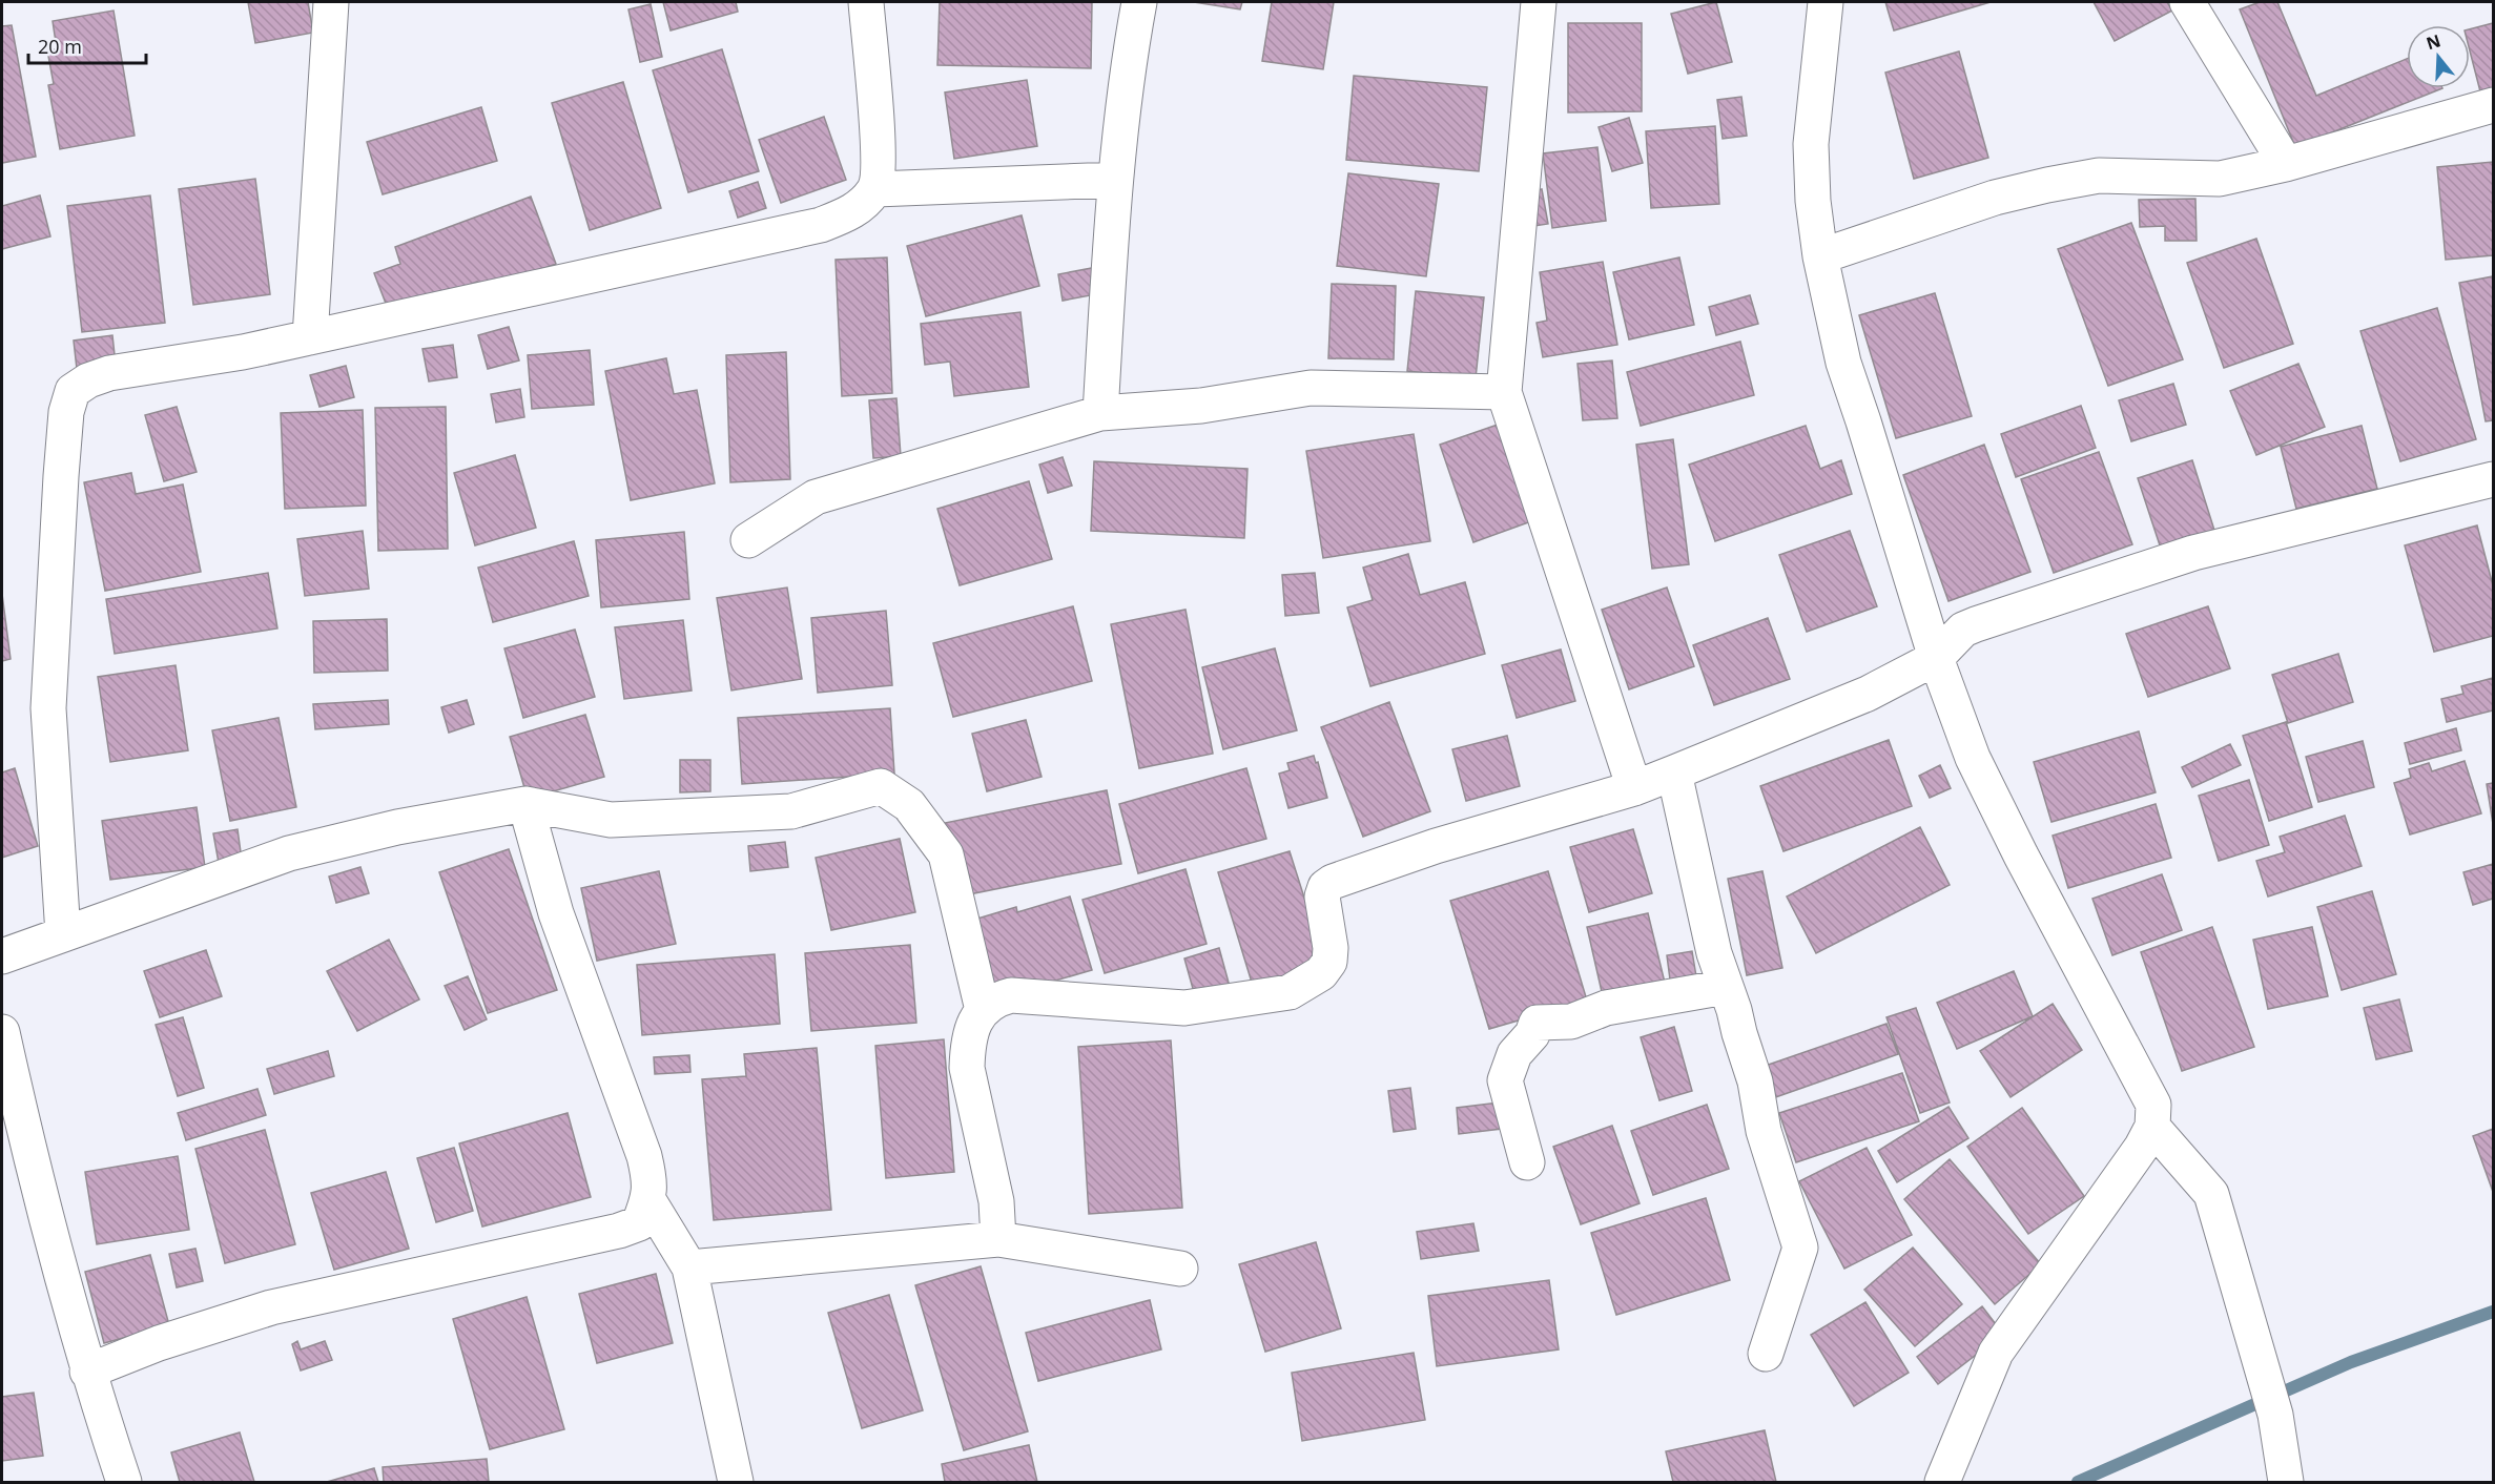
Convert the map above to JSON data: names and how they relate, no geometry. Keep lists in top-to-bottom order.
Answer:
{
  "scale_bar": "20 m",
  "north": "top"
}
